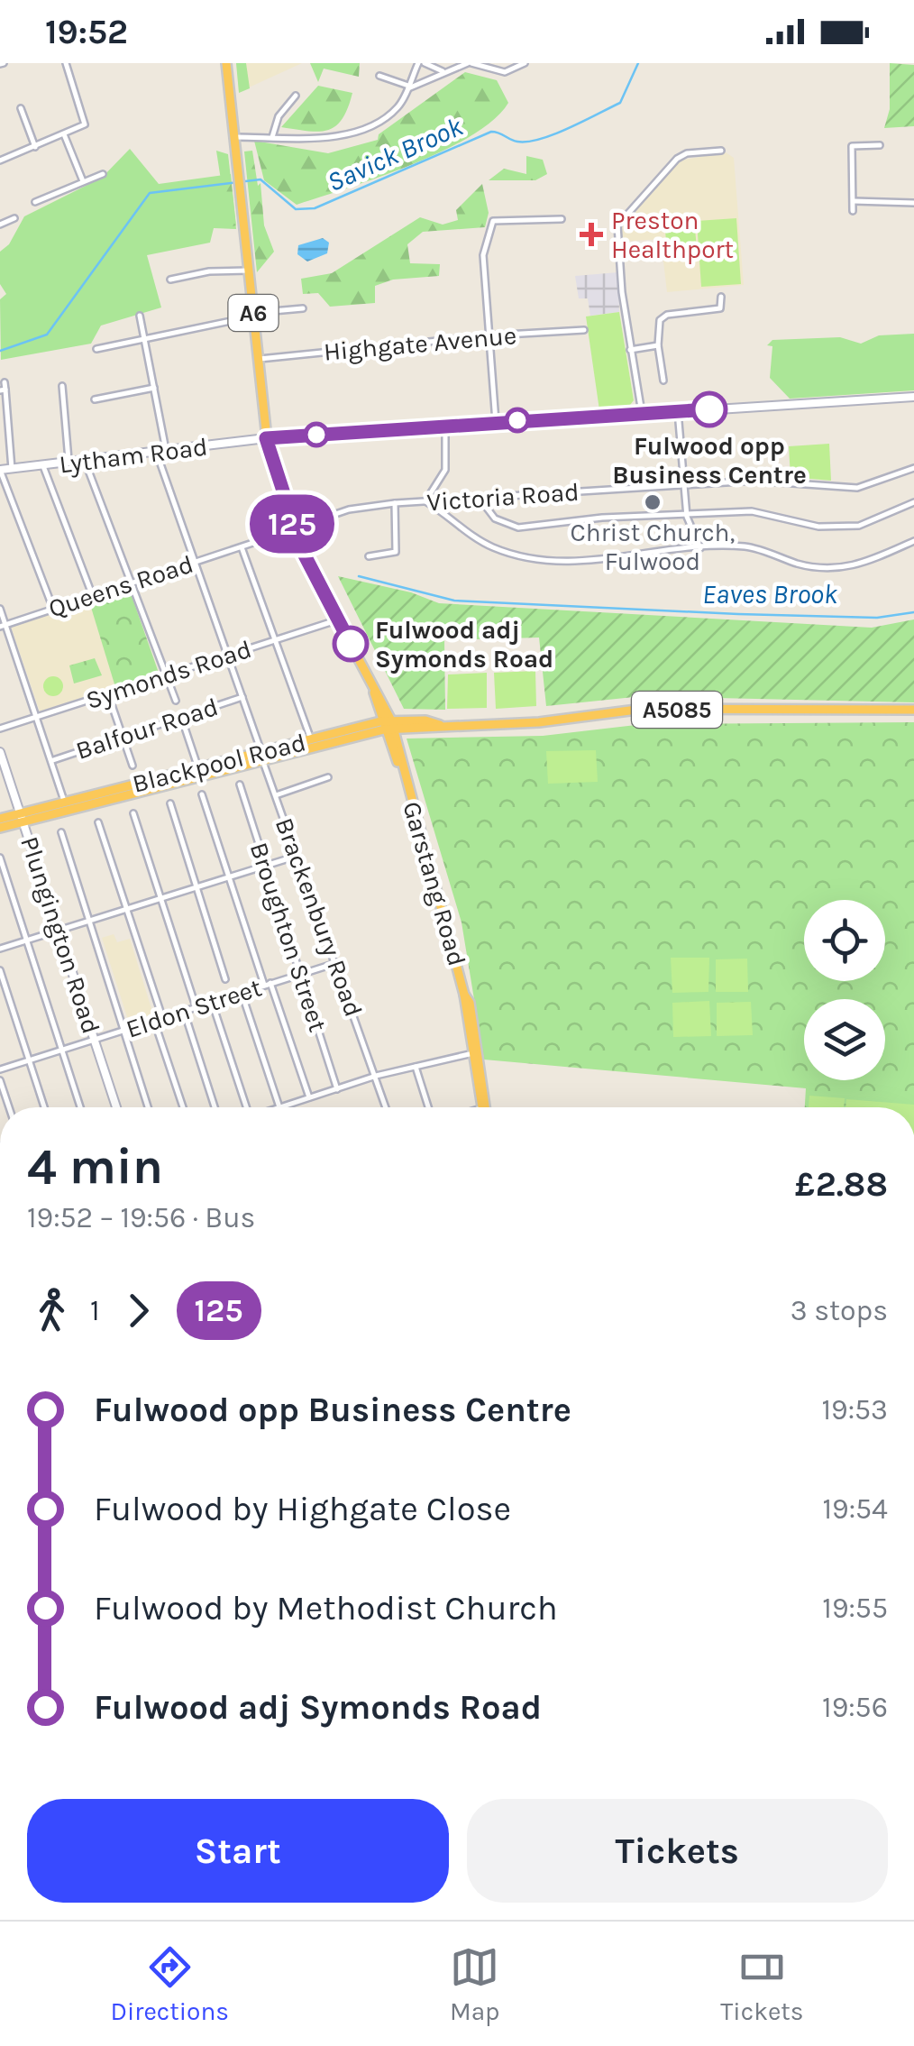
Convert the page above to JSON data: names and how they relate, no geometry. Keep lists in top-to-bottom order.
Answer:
{
  "streets": {
    "highway": [
      "A6",
      "A5085",
      "Blackpool Road",
      "Garstang Road"
    ],
    "street": [
      "Highgate Avenue",
      "Lytham Road",
      "Victoria Road",
      "Queens Road",
      "Symonds Road",
      "Balfour Road",
      "Brackenbury Road",
      "Plungington Road",
      "Broughton Street",
      "Eldon Street"
    ]
  },
  "crossings": [
    ["A6", "Garstang Road"],
    ["Highgate Avenue", "Garstang Road"],
    ["Lytham Road", "Garstang Road"],
    ["Lytham Road", "Brackenbury Road"],
    ["Queens Road", "Garstang Road"],
    ["Queens Road", "Brackenbury Road"],
    ["Symonds Road", "Garstang Road"],
    ["Symonds Road", "Brackenbury Road"],
    ["Balfour Road", "Brackenbury Road"],
    ["Blackpool Road", "Garstang Road"],
    ["Blackpool Road", "Brackenbury Road"],
    ["Blackpool Road", "Plungington Road"],
    ["Brackenbury Road", "Eldon Street"],
    ["Plungington Road", "Eldon Street"],
    ["Broughton Street", "Eldon Street"]
  ],
  "water": ["Savick Brook", "Eaves Brook"],
  "places": {
    "health": ["Preston Healthport"],
    "other": ["Fulwood opp Business Centre", "Christ Church, Fulwood", "Fulwood adj Symonds Road"]
  },
  "lines": ["bus line 125"],
  "page": {
    "status": "19:52",
    "on_map": "125",
    "heading": ["4 min", "19:52 – 19:56 · Bus", "£2.88"],
    "legs": ["1", "125", "3 stops"],
    "list": [
      {
        "name": "Fulwood opp Business Centre",
        "value": "19:53"
      },
      {
        "name": "Fulwood by Highgate Close",
        "value": "19:54"
      },
      {
        "name": "Fulwood by Methodist Church",
        "value": "19:55"
      },
      {
        "name": "Fulwood adj Symonds Road",
        "value": "19:56"
      }
    ],
    "buttons": ["Start", "Tickets"],
    "tabs": ["Directions", "Map", "Tickets"]
  }
}
